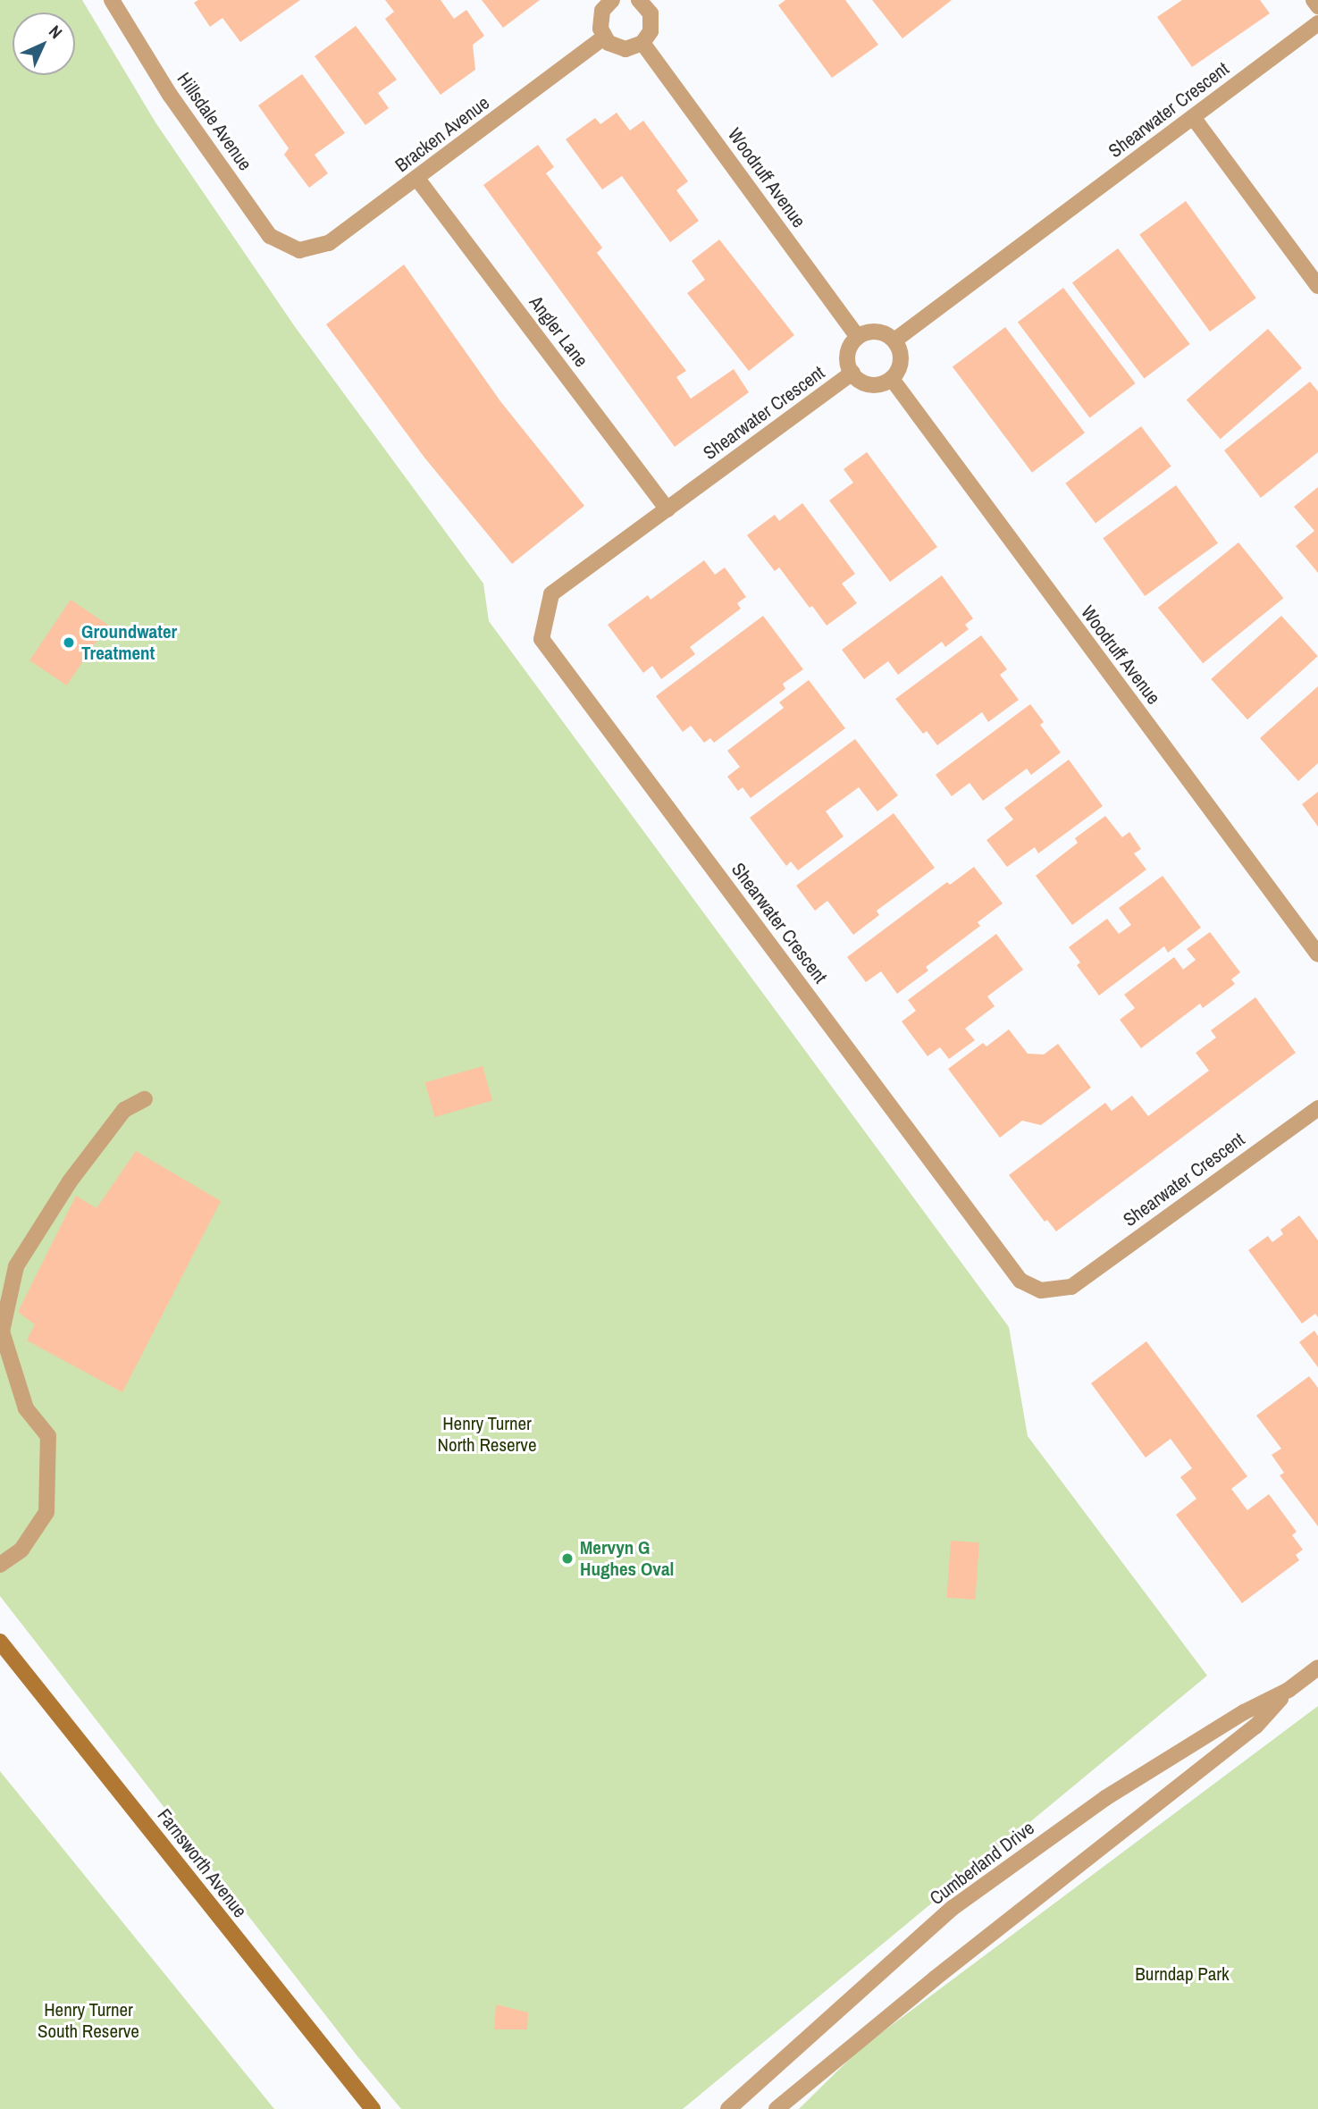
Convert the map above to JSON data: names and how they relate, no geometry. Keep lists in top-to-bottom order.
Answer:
{
  "streets": {
    "main road": ["Farnsworth Avenue"],
    "street": [
      "Shearwater Crescent",
      "Hillsdale Avenue",
      "Bracken Avenue",
      "Woodruff Avenue",
      "Angler Lane",
      "Cumberland Drive"
    ]
  },
  "crossings": [
    ["Shearwater Crescent", "Woodruff Avenue"],
    ["Shearwater Crescent", "Angler Lane"],
    ["Hillsdale Avenue", "Bracken Avenue"],
    ["Bracken Avenue", "Angler Lane"]
  ],
  "parks": ["Henry Turner North Reserve", "Burndap Park", "Henry Turner South Reserve"],
  "places": ["Groundwater Treatment", "Mervyn G Hughes Oval"],
  "north": "top right"
}
